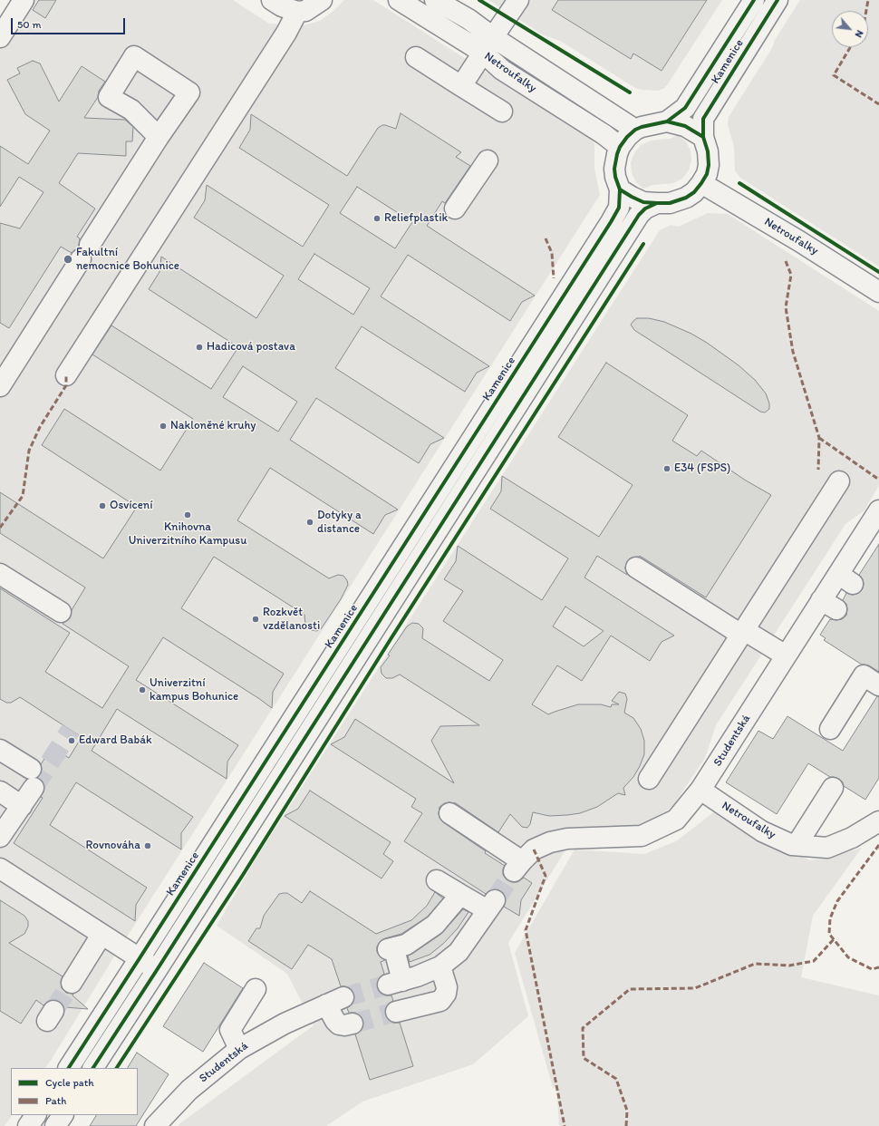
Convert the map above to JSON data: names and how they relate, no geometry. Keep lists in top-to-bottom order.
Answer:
{
  "streets": {
    "street": ["Kamenice", "Netroufalky", "Studentská"]
  },
  "crossings": [
    ["Kamenice", "Netroufalky"],
    ["Netroufalky", "Studentská"]
  ],
  "places": [
    "Reliefplastik",
    "Fakultní nemocnice Bohunice",
    "Hadicová postava",
    "Nakloněné kruhy",
    "E34 (FSPS)",
    "Osvícení",
    "Knihovna Univerzitního Kampusu",
    "Dotyky a distance",
    "Rozkvět vzdělanosti",
    "Univerzitní kampus Bohunice",
    "Edward Babák",
    "Rovnováha"
  ],
  "legend": ["Cycle path", "Path"],
  "scale_bar": "50 m",
  "north": "bottom right"
}
